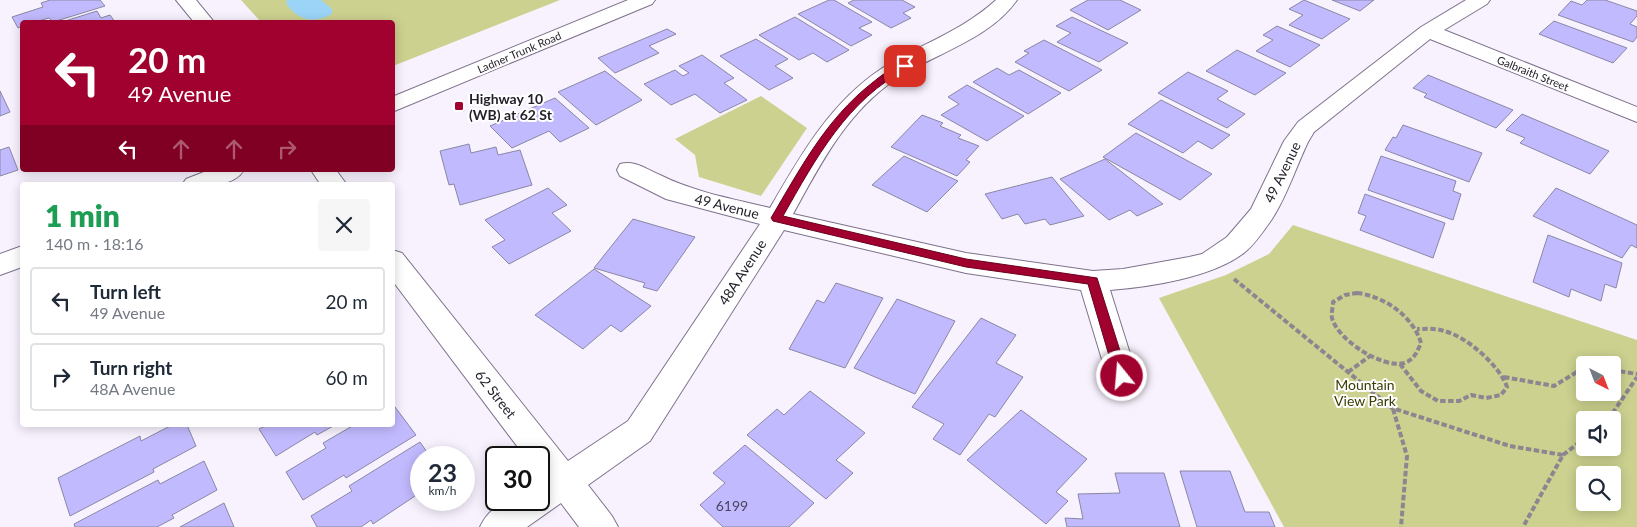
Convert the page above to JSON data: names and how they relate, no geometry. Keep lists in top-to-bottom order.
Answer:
{
  "streets": {
    "street": [
      "Ladner Trunk Road",
      "Galbraith Street",
      "49 Avenue",
      "48A Avenue",
      "62 Street"
    ]
  },
  "crossings": [
    ["Galbraith Street", "49 Avenue"],
    ["49 Avenue", "48A Avenue"],
    ["48A Avenue", "62 Street"]
  ],
  "parks": ["Mountain View Park"],
  "places": {
    "transit": ["Highway 10 (WB) at 62 St"]
  },
  "house_numbers": ["6199"],
  "north": "bottom right",
  "page": {
    "turn": ["20 m", "49 Avenue"],
    "heading": ["1 min", "140 m · 18:16"],
    "list": [
      {
        "name": "Turn left",
        "note": "49 Avenue",
        "value": "20 m"
      },
      {
        "name": "Turn right",
        "note": "48A Avenue",
        "value": "60 m"
      }
    ],
    "speed": "23 km/h",
    "limit": "30"
  }
}
